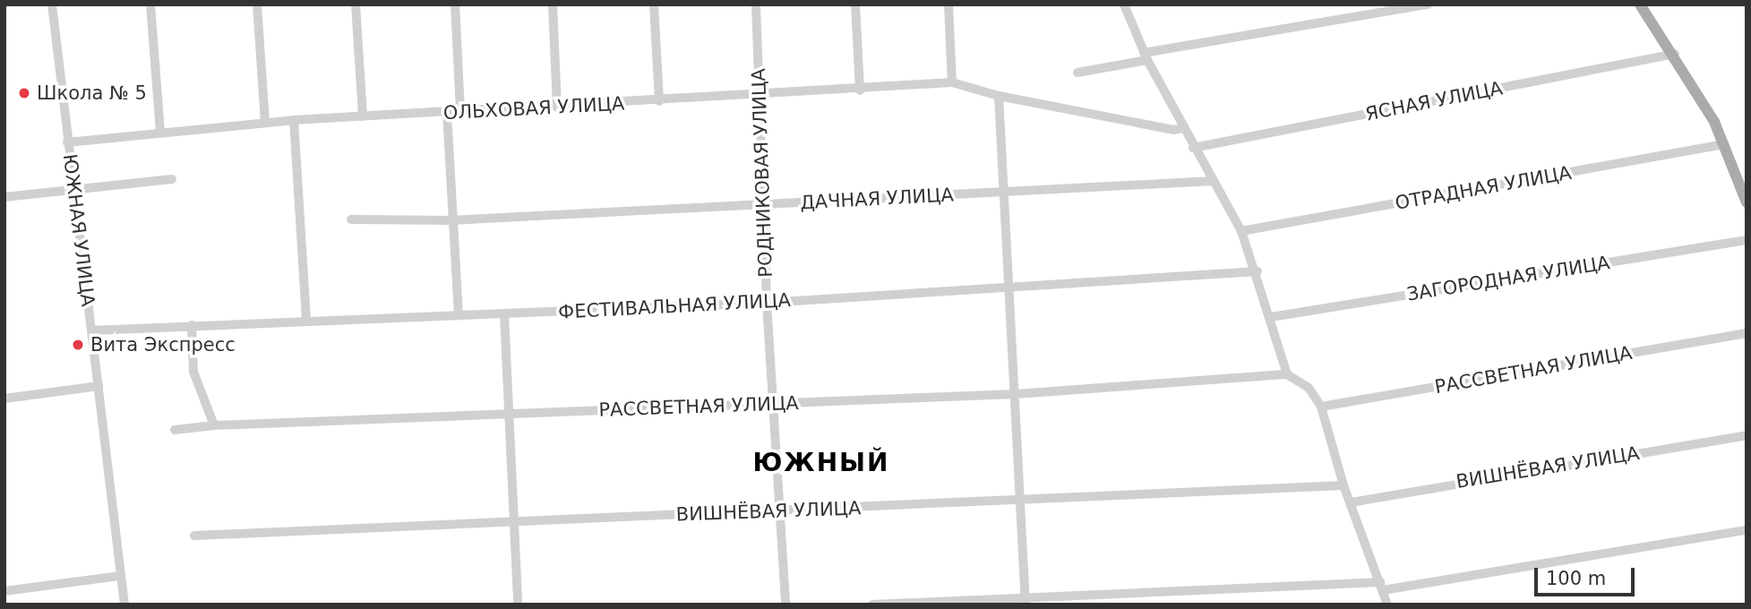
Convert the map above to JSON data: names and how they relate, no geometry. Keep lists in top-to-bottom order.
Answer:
{
  "streets": {
    "street": [
      "ЯСНАЯ УЛИЦА",
      "ОЛЬХОВАЯ УЛИЦА",
      "РОДНИКОВАЯ УЛИЦА",
      "ОТРАДНАЯ УЛИЦА",
      "ДАЧНАЯ УЛИЦА",
      "ЮЖНАЯ УЛИЦА",
      "ЗАГОРОДНАЯ УЛИЦА",
      "ФЕСТИВАЛЬНАЯ УЛИЦА",
      "РАССВЕТНАЯ УЛИЦА",
      "ВИШНЁВАЯ УЛИЦА"
    ]
  },
  "crossings": [
    ["ОЛЬХОВАЯ УЛИЦА", "РОДНИКОВАЯ УЛИЦА"],
    ["ОЛЬХОВАЯ УЛИЦА", "ЮЖНАЯ УЛИЦА"],
    ["РОДНИКОВАЯ УЛИЦА", "ДАЧНАЯ УЛИЦА"],
    ["РОДНИКОВАЯ УЛИЦА", "ФЕСТИВАЛЬНАЯ УЛИЦА"],
    ["РОДНИКОВАЯ УЛИЦА", "РАССВЕТНАЯ УЛИЦА"],
    ["РОДНИКОВАЯ УЛИЦА", "ВИШНЁВАЯ УЛИЦА"],
    ["ЮЖНАЯ УЛИЦА", "ФЕСТИВАЛЬНАЯ УЛИЦА"]
  ],
  "districts": ["ЮЖНЫЙ"],
  "places": ["Школа № 5", "Вита Экспресс"],
  "scale_bar": "100 m"
}
